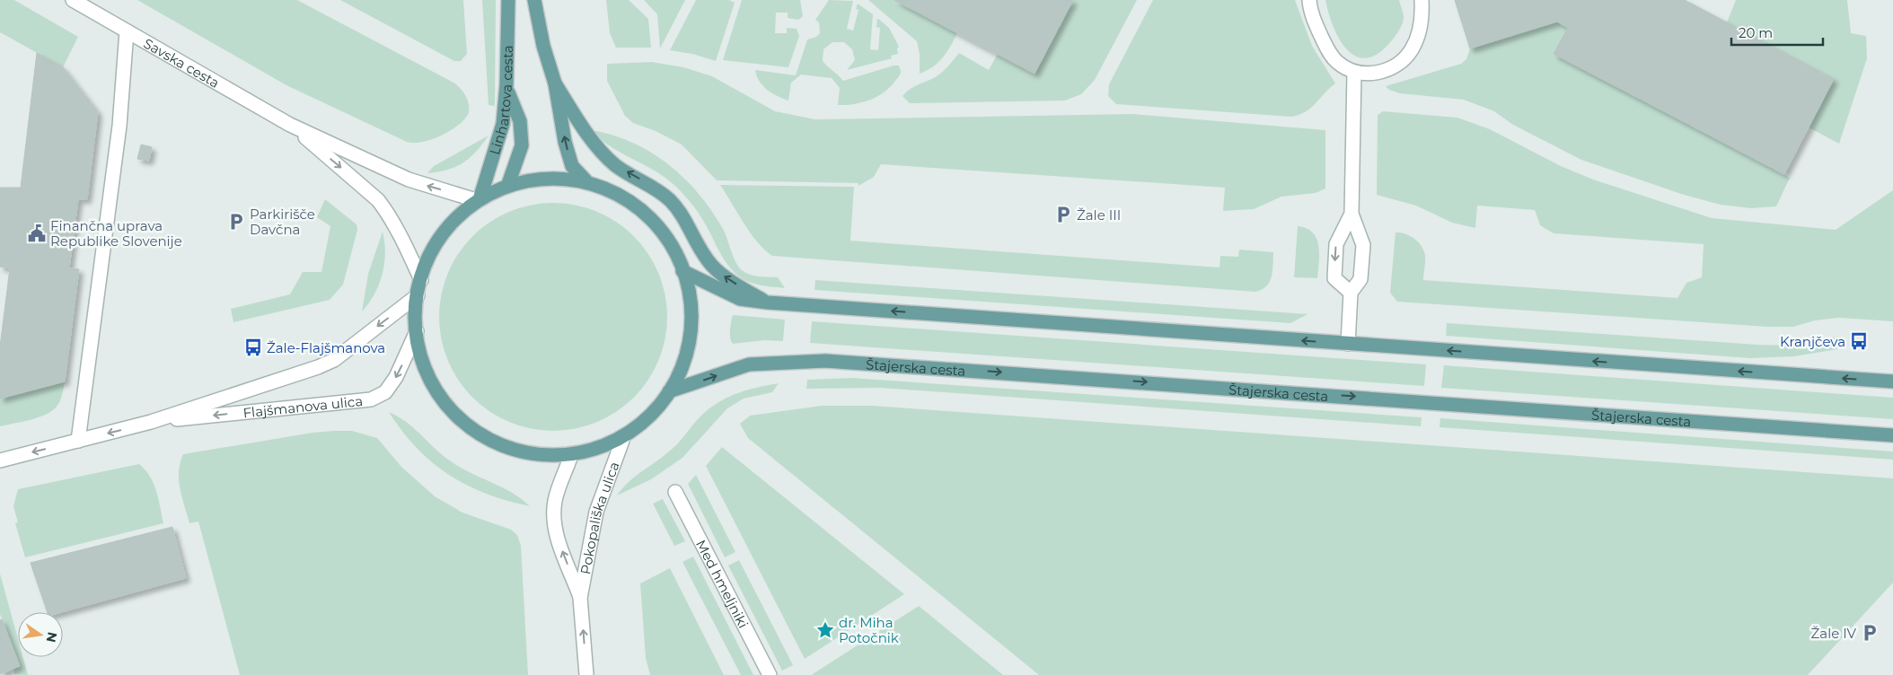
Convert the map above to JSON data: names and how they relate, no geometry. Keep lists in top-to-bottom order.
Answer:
{
  "streets": {
    "main road": ["Linhartova cesta", "Štajerska cesta"],
    "street": [
      "Savska cesta",
      "Flajšmanova ulica",
      "Pokopališka ulica",
      "Med hmeljniki"
    ]
  },
  "crossings": [
    ["Savska cesta", "Linhartova cesta"]
  ],
  "one_way": ["Flajšmanova ulica"],
  "places": {
    "parking": ["Žale III", "Parkirišče Davčna", "Žale IV"],
    "public building": ["Finančna uprava Republike Slovenije"],
    "bus stop": ["Kranjčeva", "Žale-Flajšmanova"],
    "place": ["dr. Miha Potočnik"]
  },
  "scale_bar": "20 m",
  "north": "right"
}
